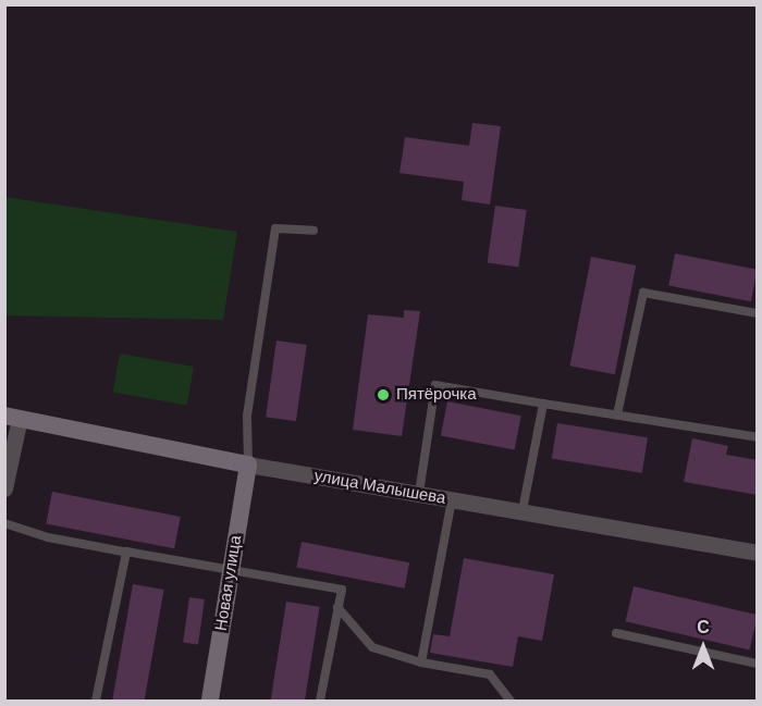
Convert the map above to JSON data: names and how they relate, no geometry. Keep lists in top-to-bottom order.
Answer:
{
  "streets": {
    "main road": ["улица Малышева", "Новая улица"]
  },
  "crossings": [
    ["улица Малышева", "Новая улица"]
  ],
  "places": ["Пятёрочка"],
  "north": "top"
}
